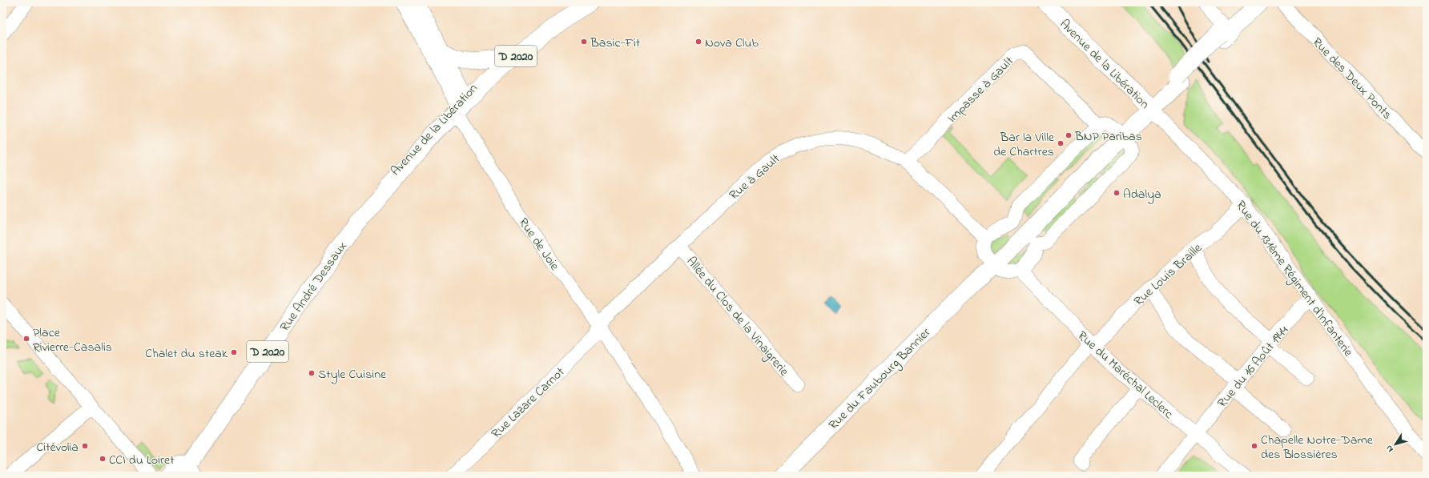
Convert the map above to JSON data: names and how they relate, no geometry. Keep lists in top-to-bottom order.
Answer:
{
  "streets": {
    "main road": [
      "D 2020",
      "Avenue de la Libération",
      "Rue André Dessaux",
      "Rue du Faubourg Bannier"
    ],
    "street": [
      "Rue des Deux Ponts",
      "Impasse à Gault",
      "Rue à Gault",
      "Rue de Joie",
      "Rue Louis Braille",
      "Rue du 131ème Régiment d'Infanterie",
      "Allée du Clos de la Vinaigrerie",
      "Rue du 16 Août 1944",
      "Rue du Maréchal Leclerc",
      "Rue Lazare Carnot"
    ]
  },
  "crossings": [
    ["Avenue de la Libération", "Rue de Joie"],
    ["Avenue de la Libération", "Rue du 131ème Régiment d'Infanterie"],
    ["Avenue de la Libération", "Rue André Dessaux"],
    ["Avenue de la Libération", "Rue du Faubourg Bannier"],
    ["Impasse à Gault", "Rue à Gault"],
    ["Impasse à Gault", "Rue du Faubourg Bannier"],
    ["Rue à Gault", "Rue de Joie"],
    ["Rue à Gault", "Allée du Clos de la Vinaigrerie"],
    ["Rue à Gault", "Rue du Faubourg Bannier"],
    ["Rue à Gault", "Rue Lazare Carnot"],
    ["Rue de Joie", "Rue Lazare Carnot"],
    ["Rue Louis Braille", "Rue du 131ème Régiment d'Infanterie"],
    ["Rue Louis Braille", "Rue du Maréchal Leclerc"],
    ["Rue du 131ème Régiment d'Infanterie", "Rue du 16 Août 1944"],
    ["Rue du 131ème Régiment d'Infanterie", "Rue du Faubourg Bannier"],
    ["Rue du 16 Août 1944", "Rue du Maréchal Leclerc"],
    ["Rue du Maréchal Leclerc", "Rue du Faubourg Bannier"]
  ],
  "places": [
    "Basic-Fit",
    "Nova Club",
    "BNP Paribas",
    "Bar la Ville de Chartres",
    "Adalya",
    "Place Rivierre-Casalis",
    "Chalet du steak",
    "Style Cuisine",
    "Citévolia",
    "Chapelle Notre-Dame des Blossières",
    "CCI du Loiret"
  ],
  "north": "bottom left"
}
